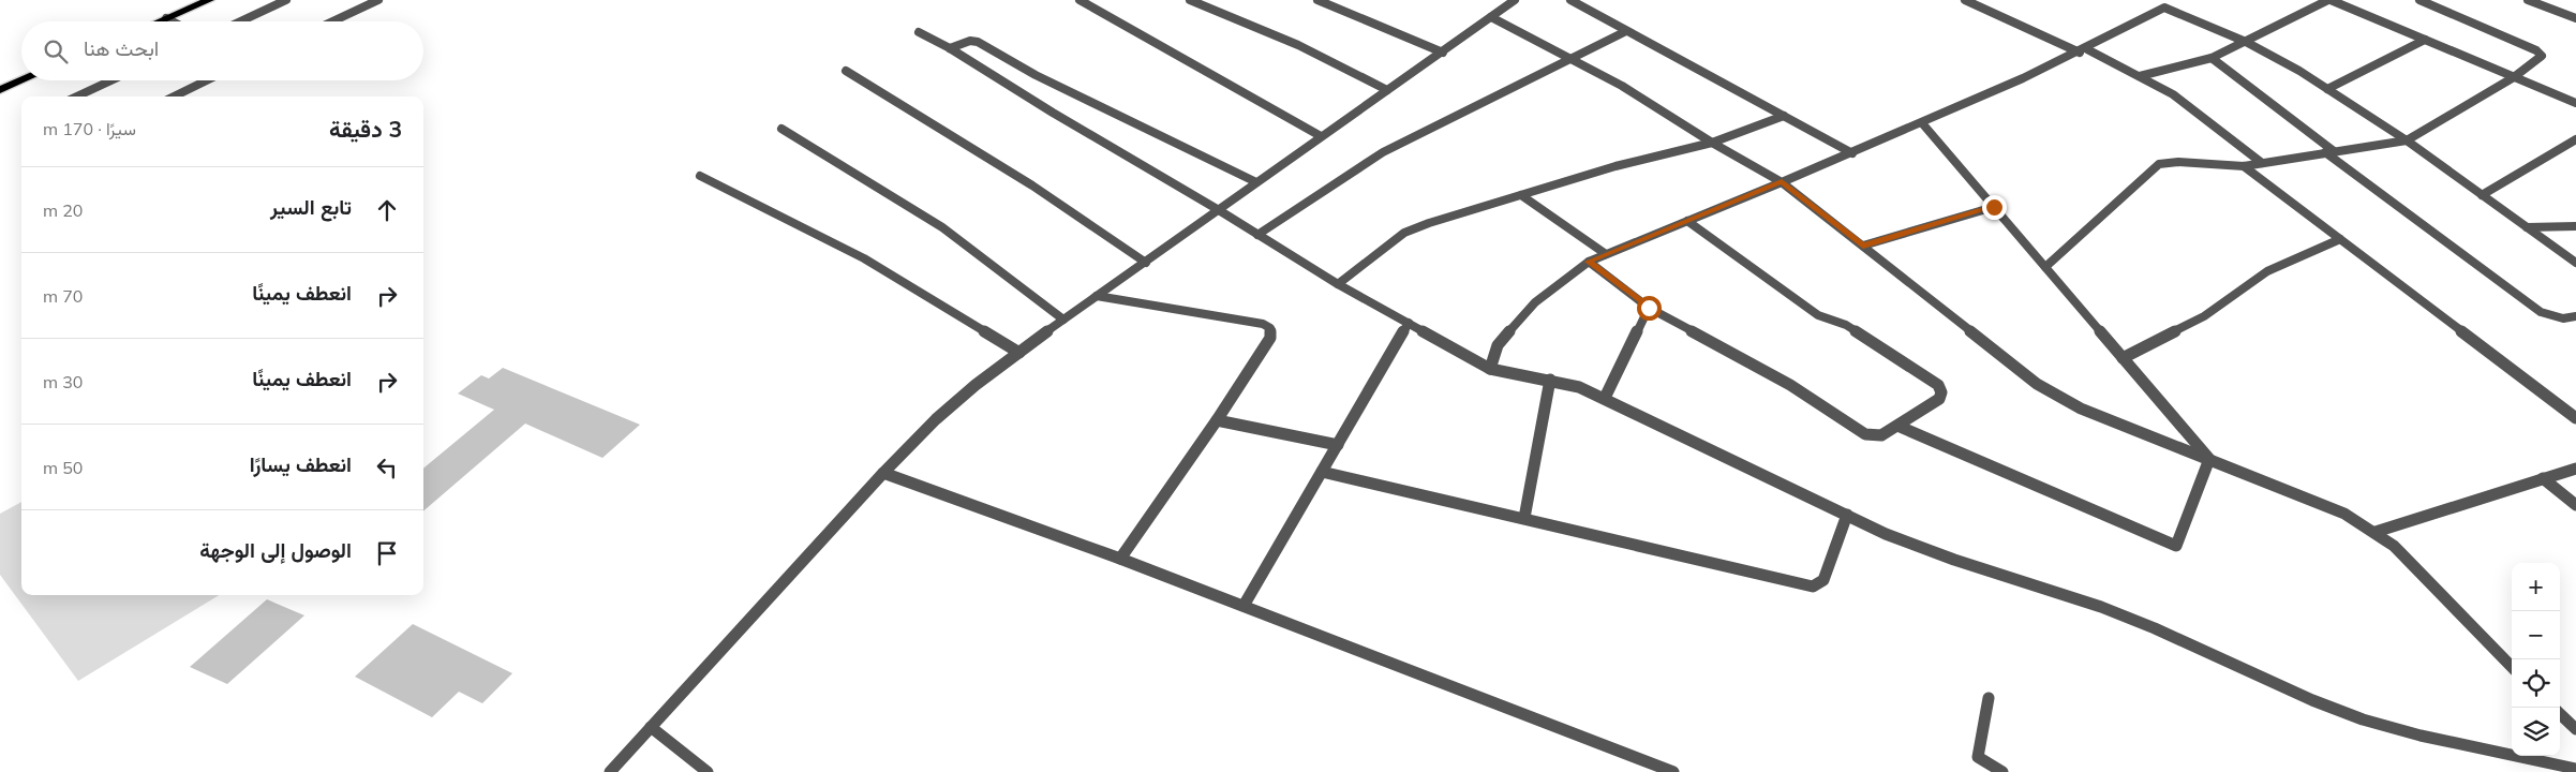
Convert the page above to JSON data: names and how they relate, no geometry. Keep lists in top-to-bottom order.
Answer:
{
  "page": {
    "search": "ابحث هنا",
    "heading": ["3 دقيقة", "سيرًا · 170 m"],
    "list": [
      ["تابع السير", "20 m"],
      ["انعطف يمينًا", "70 m"],
      ["انعطف يمينًا", "30 m"],
      ["انعطف يسارًا", "50 m"],
      "الوصول إلى الوجهة"
    ],
    "map_buttons": ["+", "−"]
  }
}
